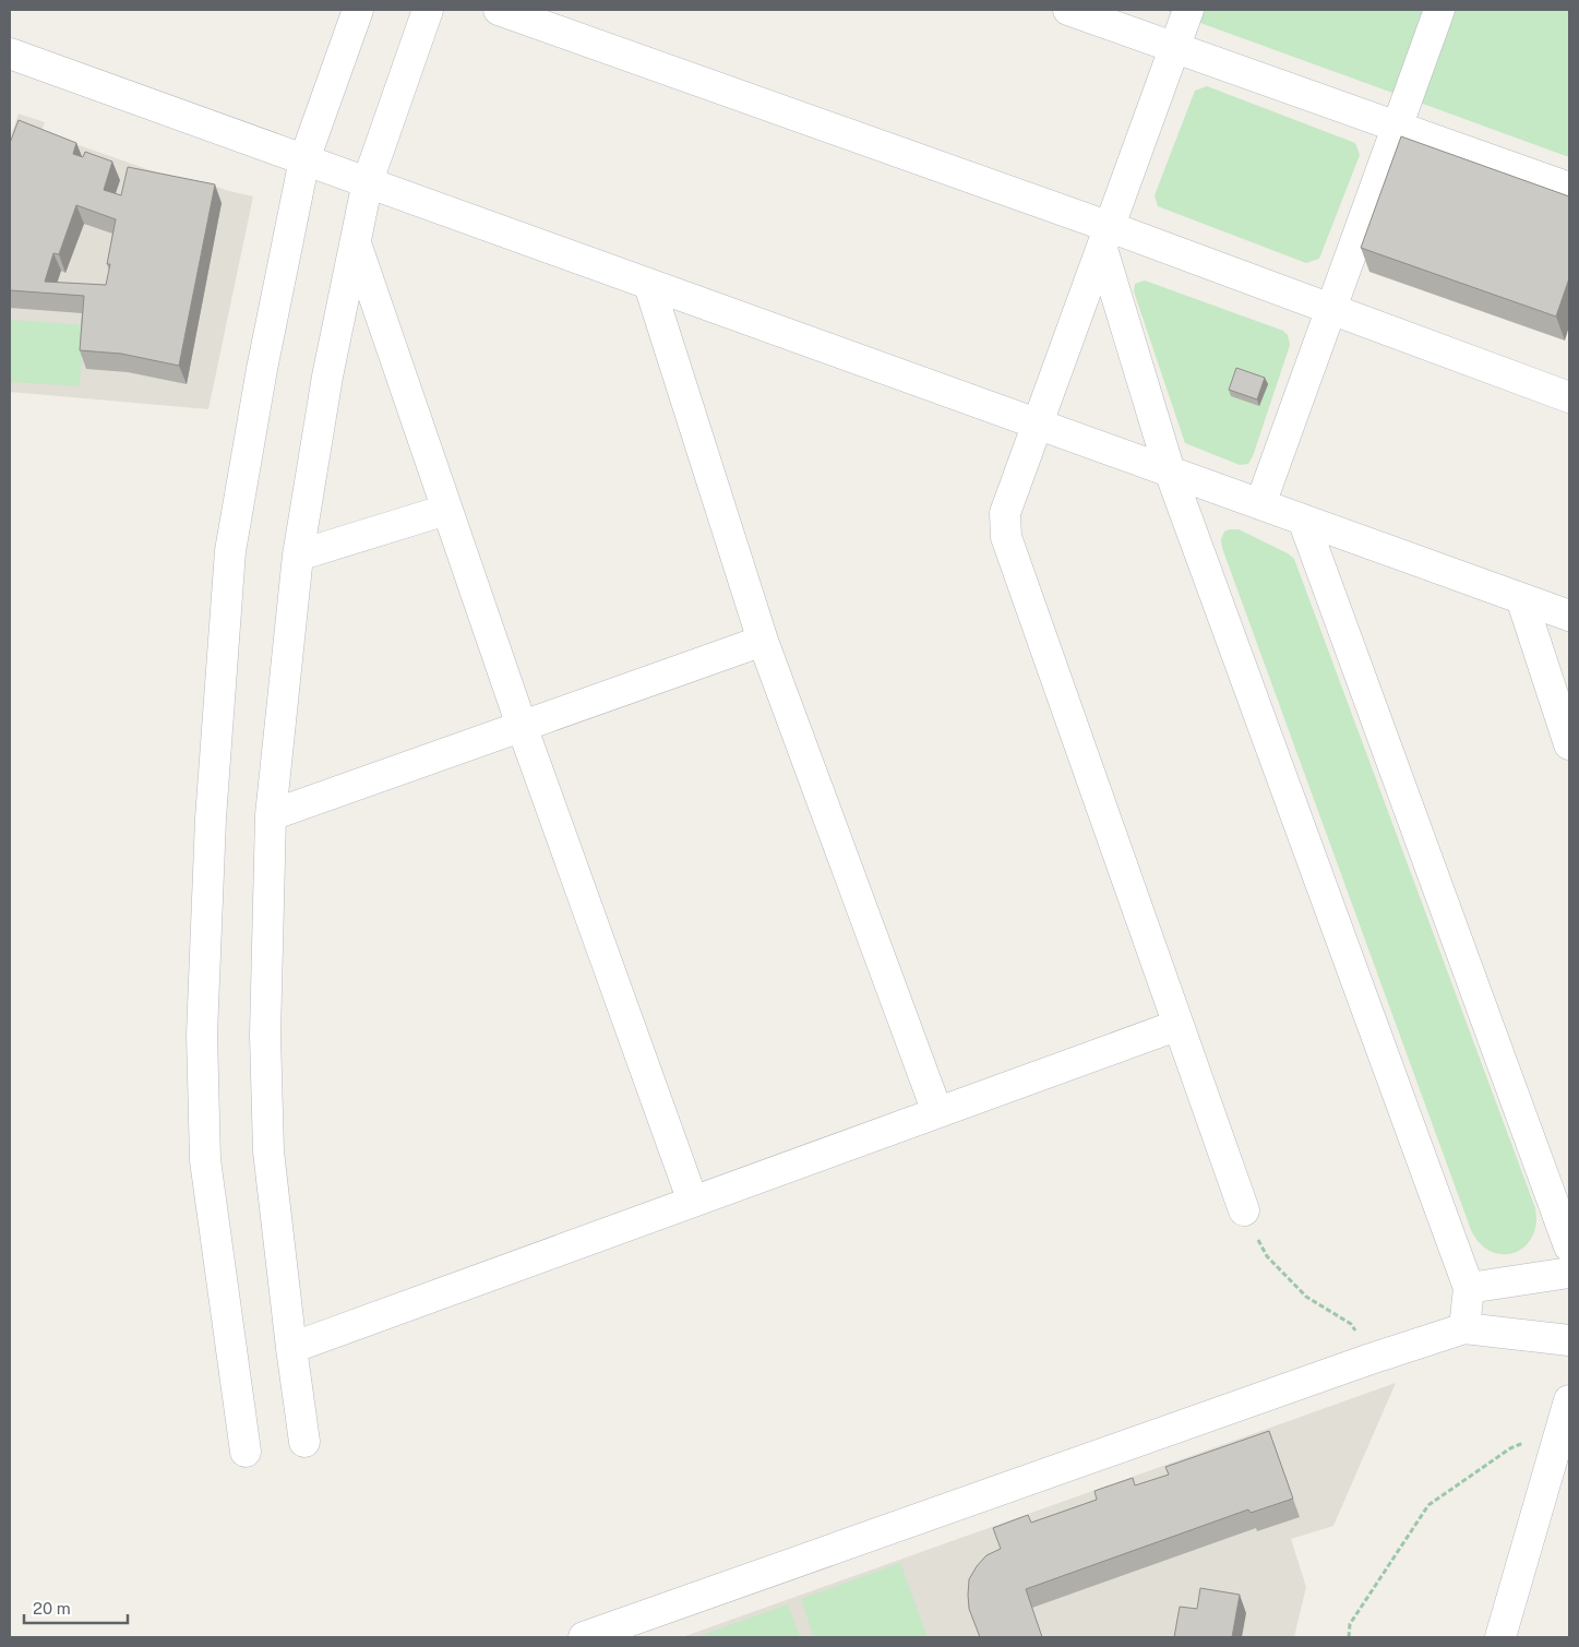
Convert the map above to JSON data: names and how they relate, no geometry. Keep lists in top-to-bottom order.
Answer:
{
  "scale_bar": "20 m"
}
